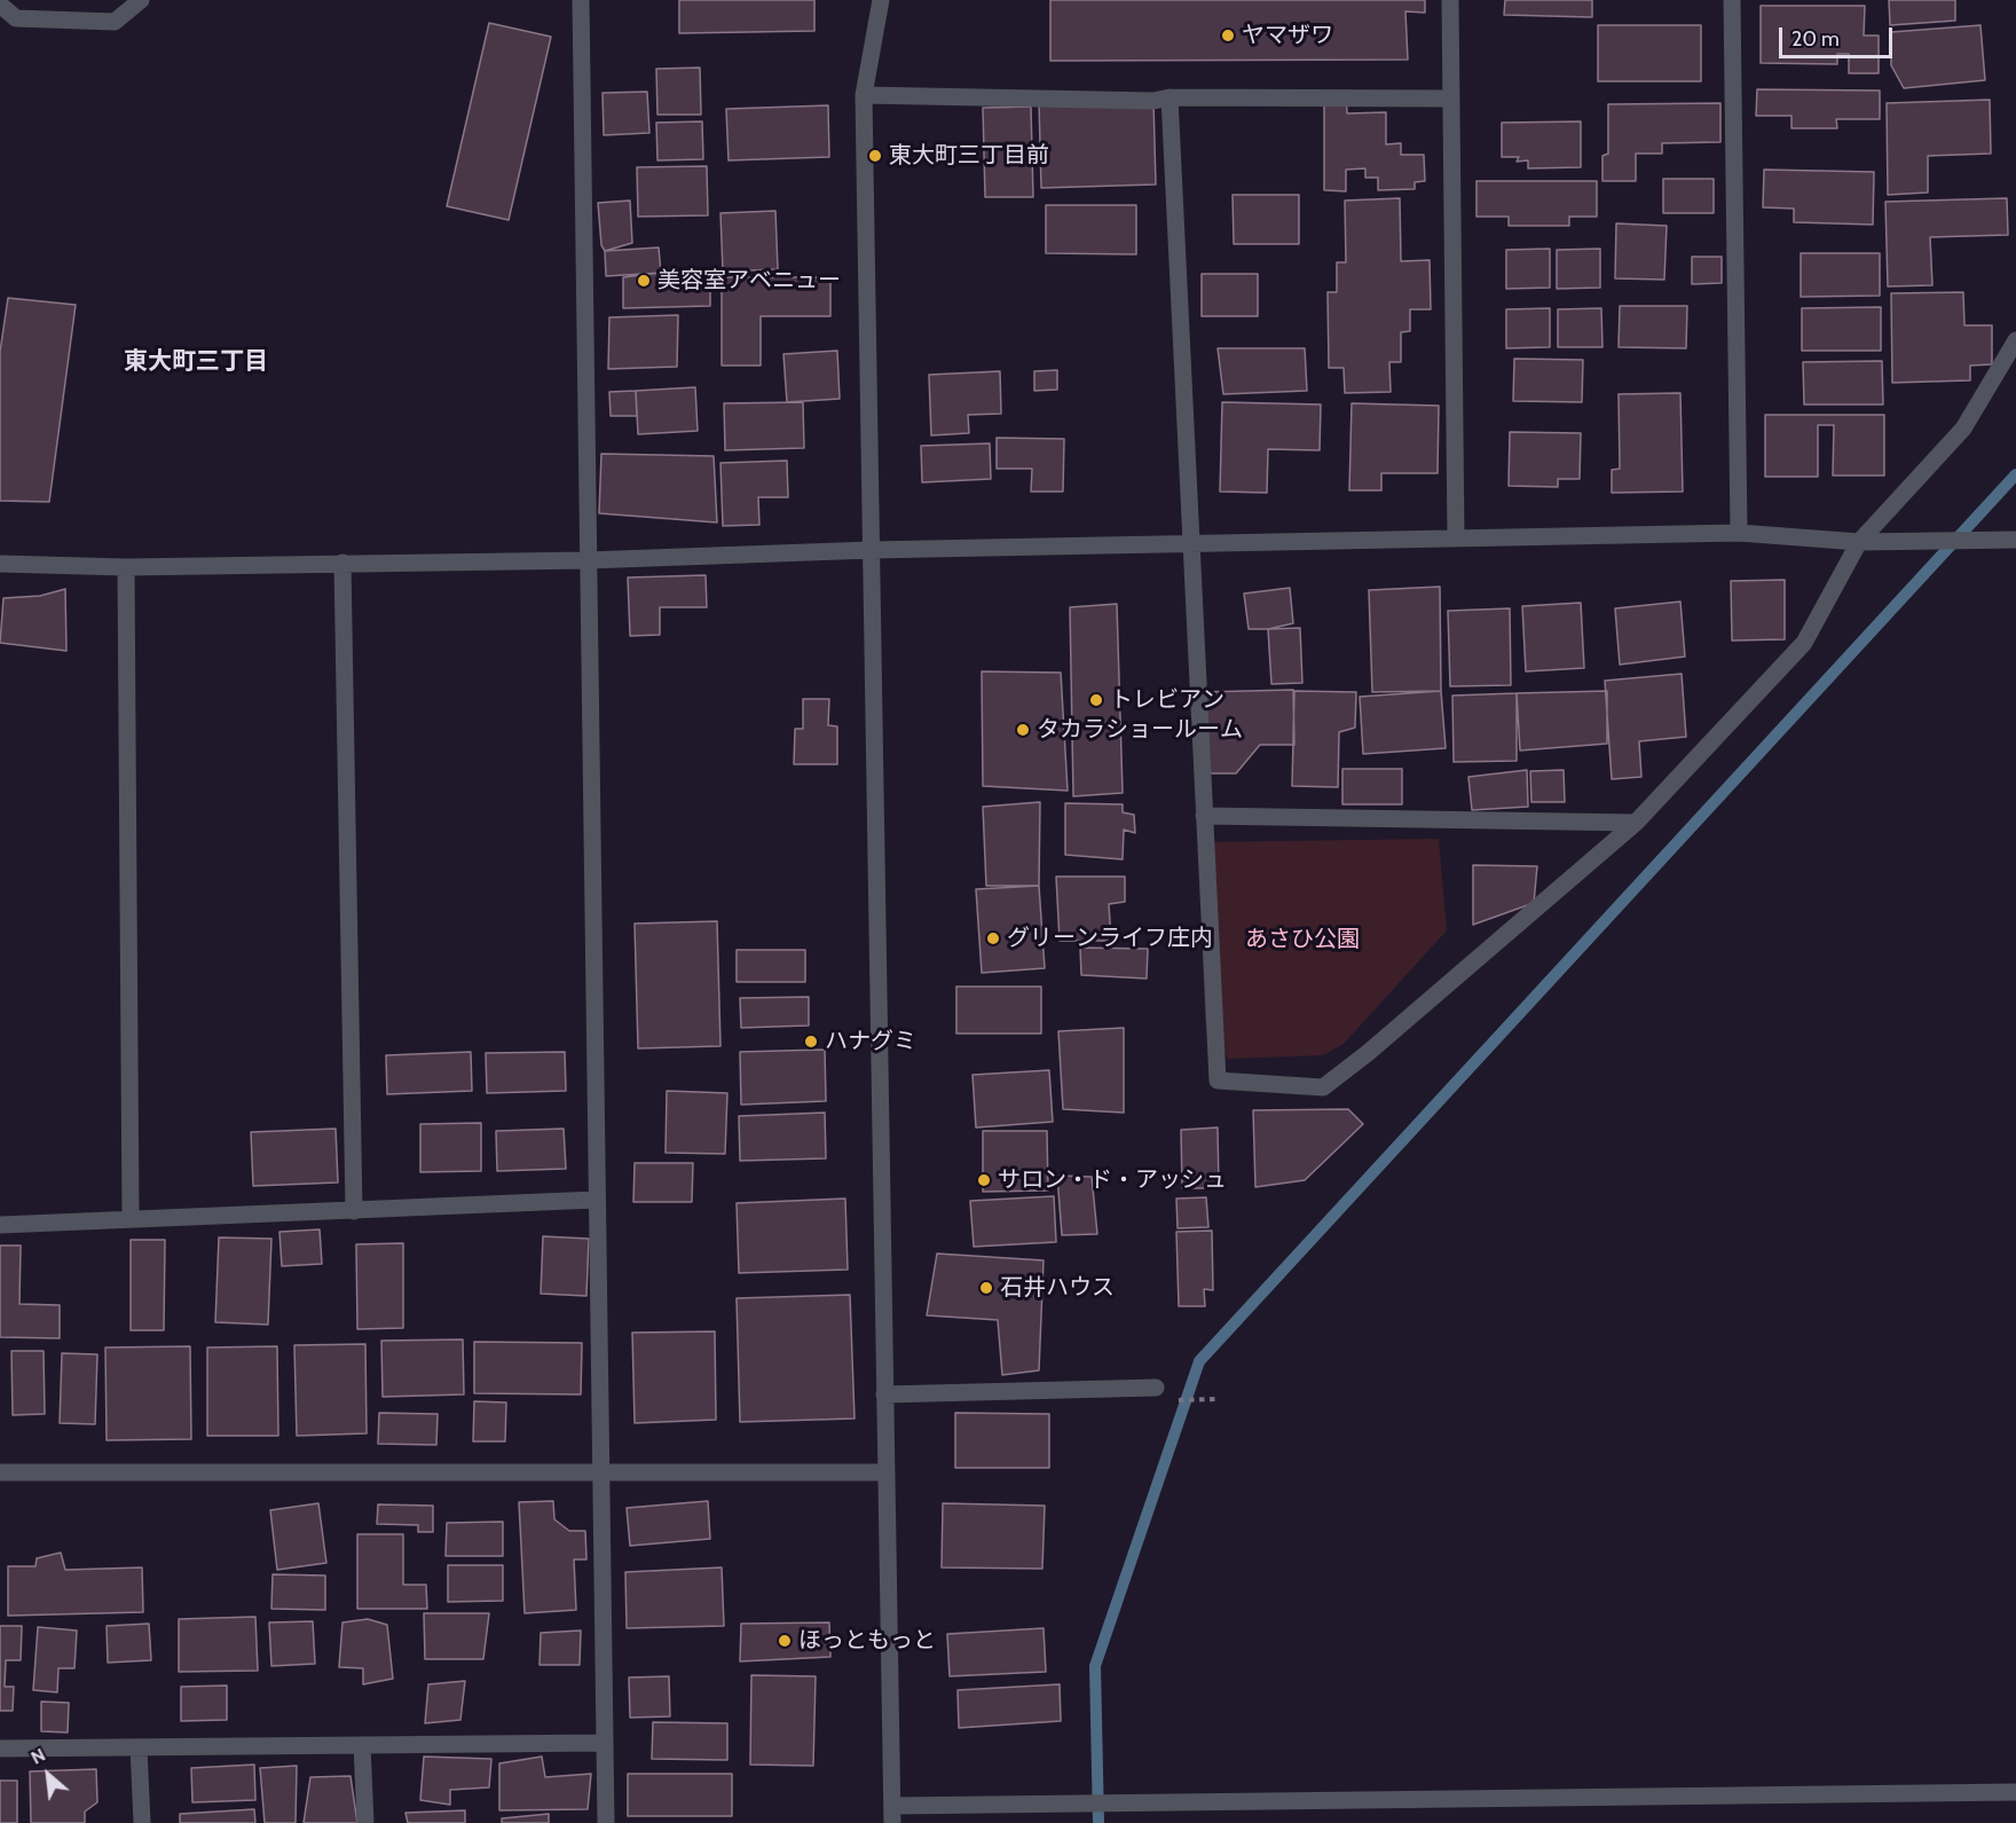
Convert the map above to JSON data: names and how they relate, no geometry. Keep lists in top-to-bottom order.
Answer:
{
  "districts": ["東大町三丁目"],
  "parks": ["あさひ公園"],
  "places": [
    "ヤマザワ",
    "東大町三丁目前",
    "美容室アベニュー",
    "トレビアン",
    "タカラショールーム",
    "グリーンライフ庄内",
    "ハナグミ",
    "サロン・ド・アッシュ",
    "石井ハウス",
    "ほっともっと"
  ],
  "scale_bar": "20 m",
  "north": "top left"
}
